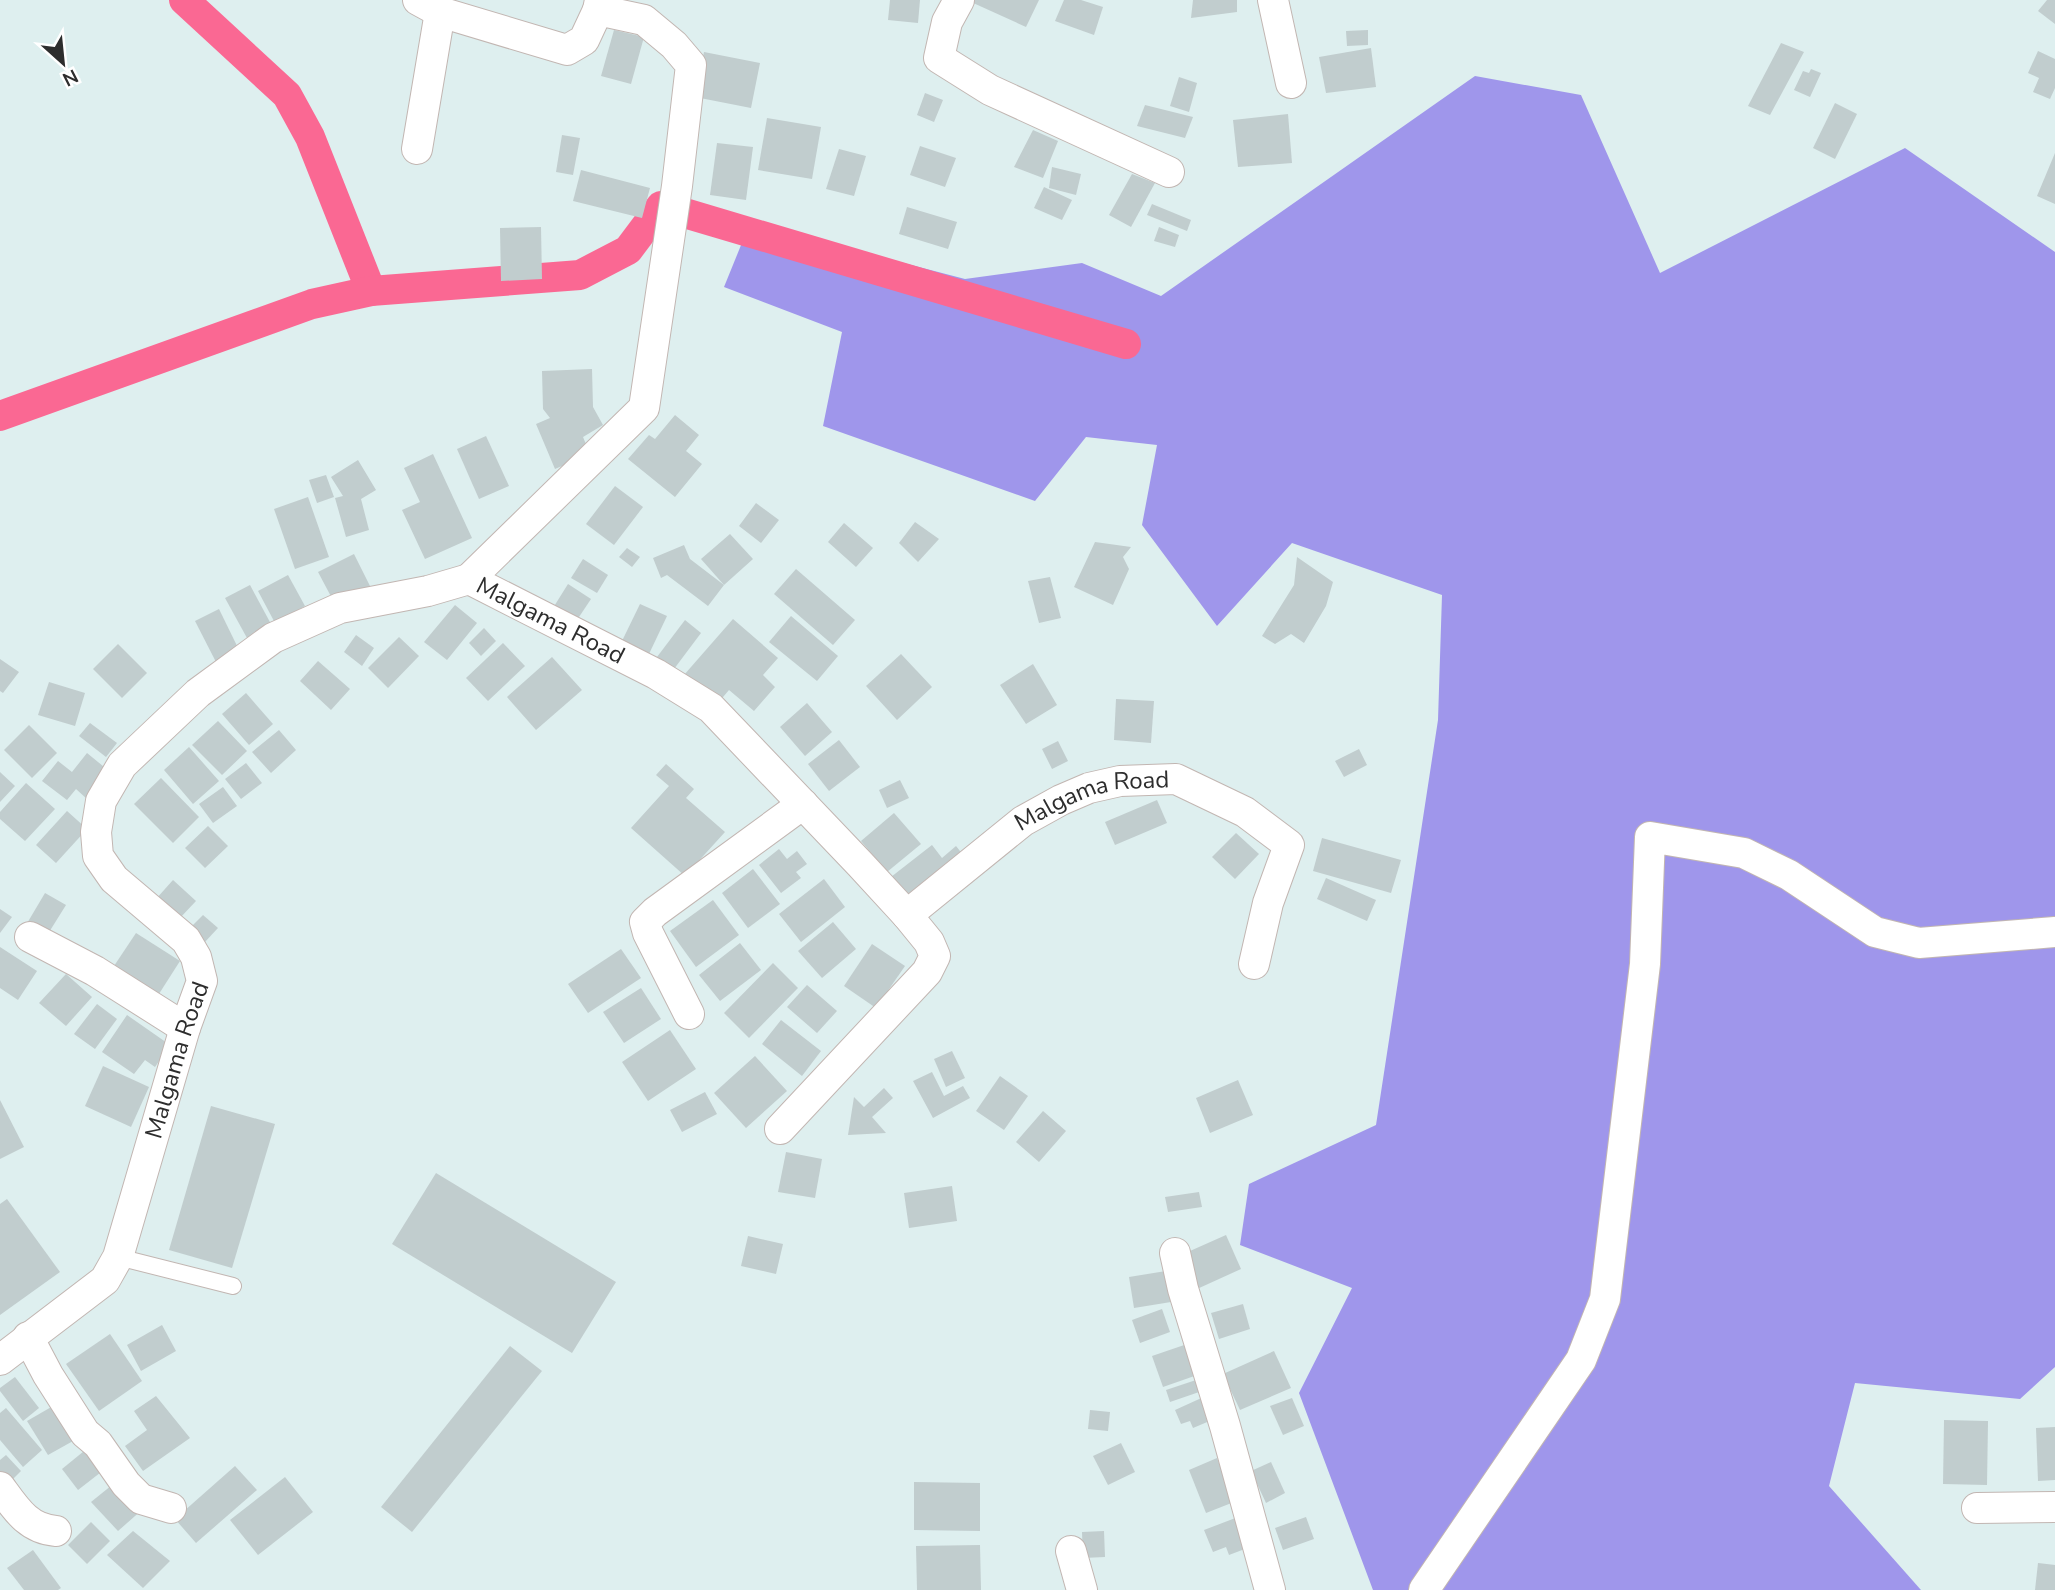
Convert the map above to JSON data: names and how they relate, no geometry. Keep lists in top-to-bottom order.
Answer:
{
  "streets": {
    "street": ["Malgama Road"]
  },
  "north": "bottom right"
}
